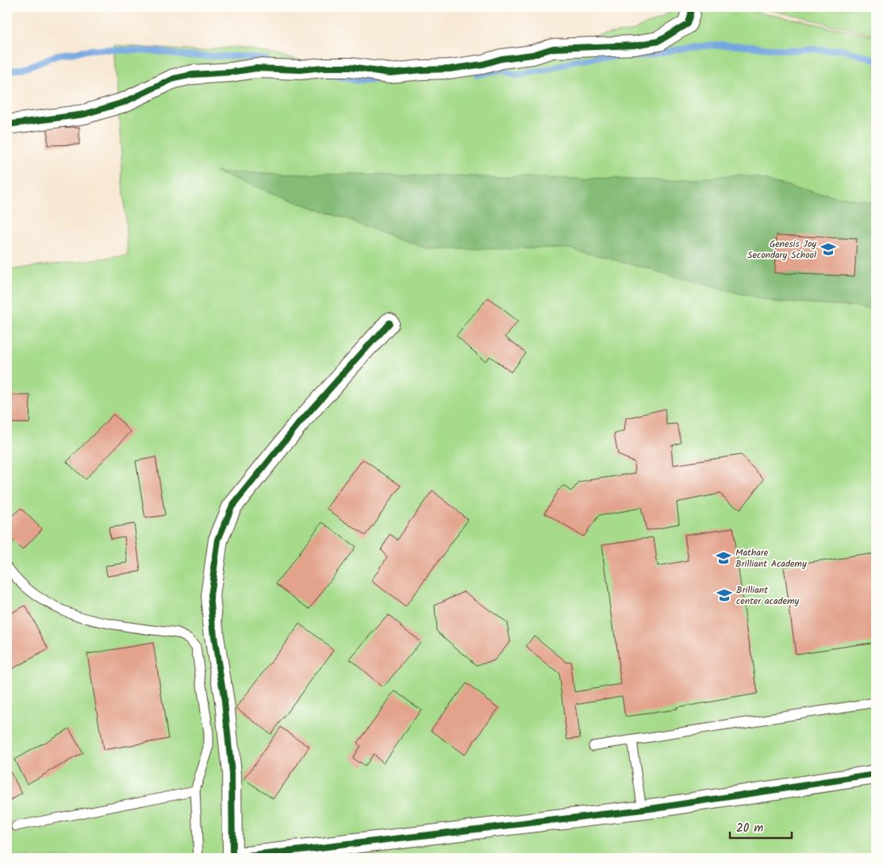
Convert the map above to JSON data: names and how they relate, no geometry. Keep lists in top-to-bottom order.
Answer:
{
  "places": {
    "school or university": ["Genesis Joy Secondary School", "Mathare Brilliant Academy", "Brilliant center academy"]
  },
  "scale_bar": "20 m"
}
